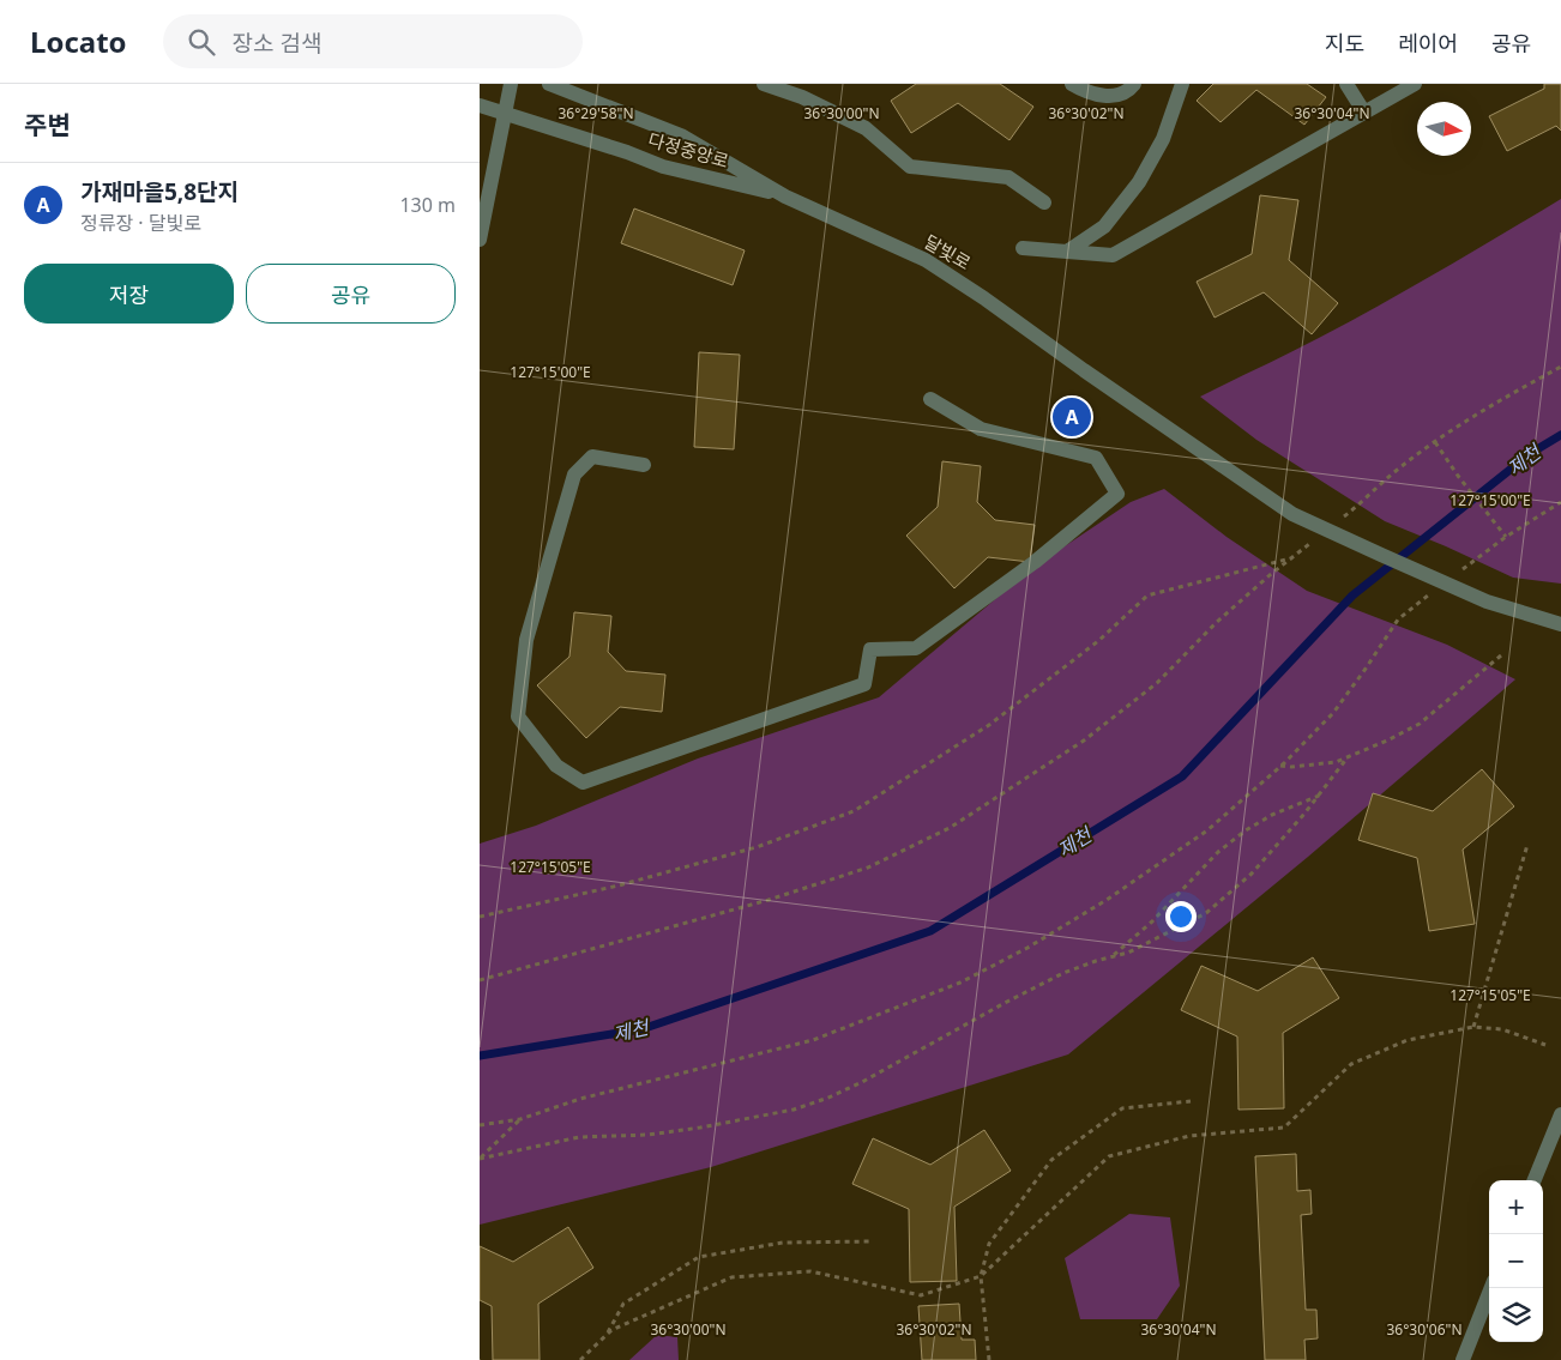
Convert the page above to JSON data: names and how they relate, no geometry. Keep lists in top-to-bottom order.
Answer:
{
  "streets": {
    "street": ["다정중앙로", "달빛로"]
  },
  "crossings": [
    ["다정중앙로", "달빛로"]
  ],
  "water": ["제천"],
  "north": "right",
  "page": {
    "header": "Locato",
    "search": "장소 검색",
    "nav": ["지도", "레이어", "공유"],
    "heading": "주변",
    "list": [
      {
        "mark": "A",
        "name": "가재마을5,8단지",
        "note": "정류장 · 달빛로",
        "value": "130 m"
      }
    ],
    "buttons": ["저장", "공유"],
    "pins": "A",
    "map_buttons": ["+", "−"]
  },
  "coordinates": [
    "36°29'58\"N",
    "36°30'00\"N",
    "36°30'02\"N",
    "36°30'04\"N",
    "127°15'00\"E",
    "127°15'05\"E",
    "36°30'06\"N"
  ]
}
